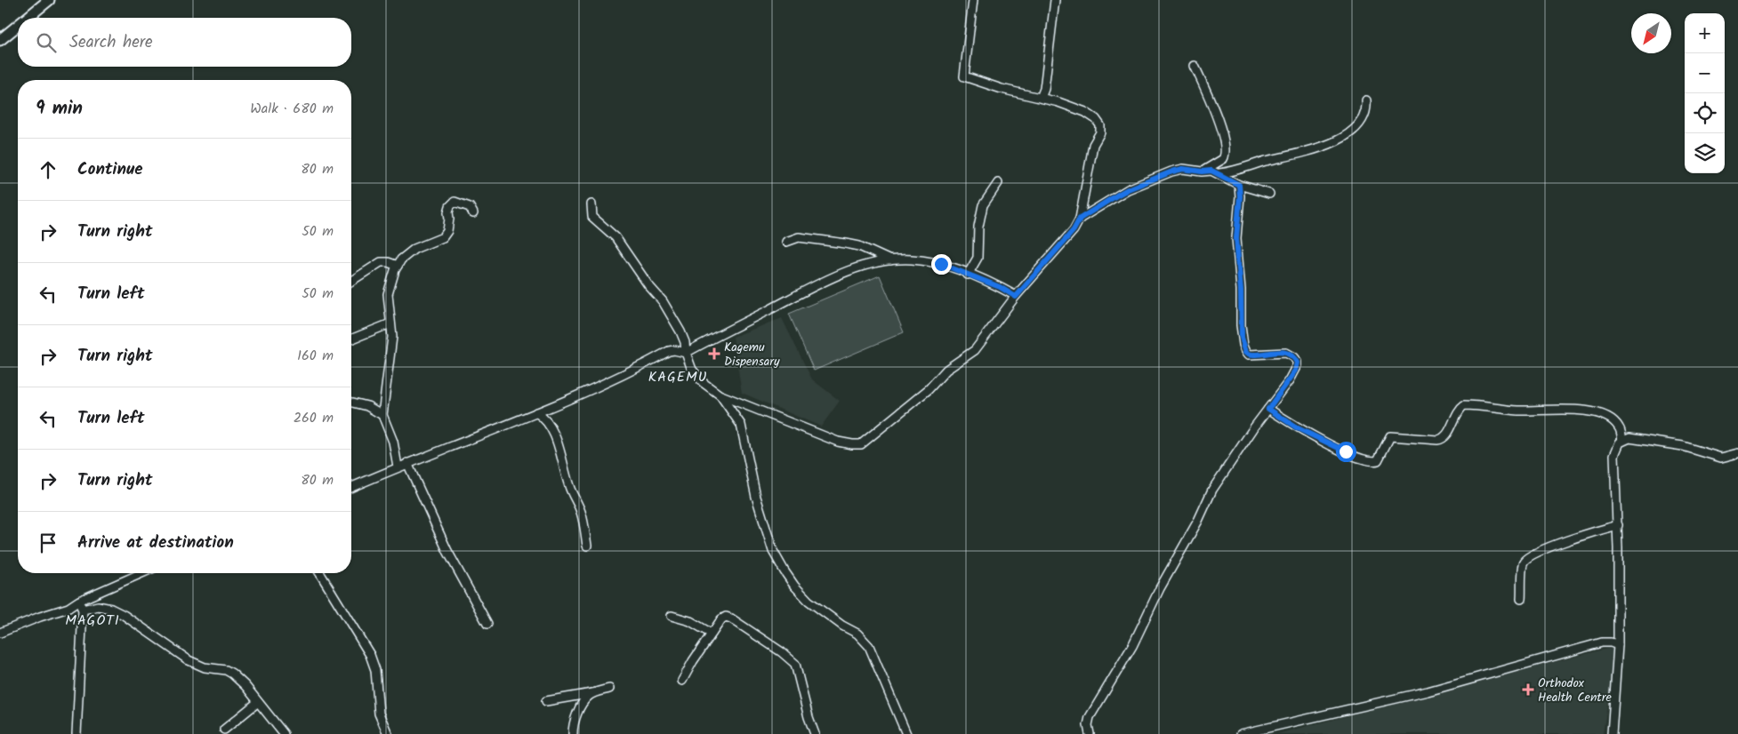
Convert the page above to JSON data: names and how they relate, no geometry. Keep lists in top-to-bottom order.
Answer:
{
  "districts": ["KAGEMU", "MAGOTI"],
  "places": {
    "health": ["Kagemu Dispensary", "Orthodox Health Centre"]
  },
  "north": "bottom left",
  "page": {
    "map_buttons": ["+", "−"],
    "search": "Search here",
    "heading": ["9 min", "Walk · 680 m"],
    "list": [
      ["Continue", "80 m"],
      ["Turn right", "50 m"],
      ["Turn left", "50 m"],
      ["Turn right", "160 m"],
      ["Turn left", "260 m"],
      ["Turn right", "80 m"],
      "Arrive at destination"
    ]
  }
}
